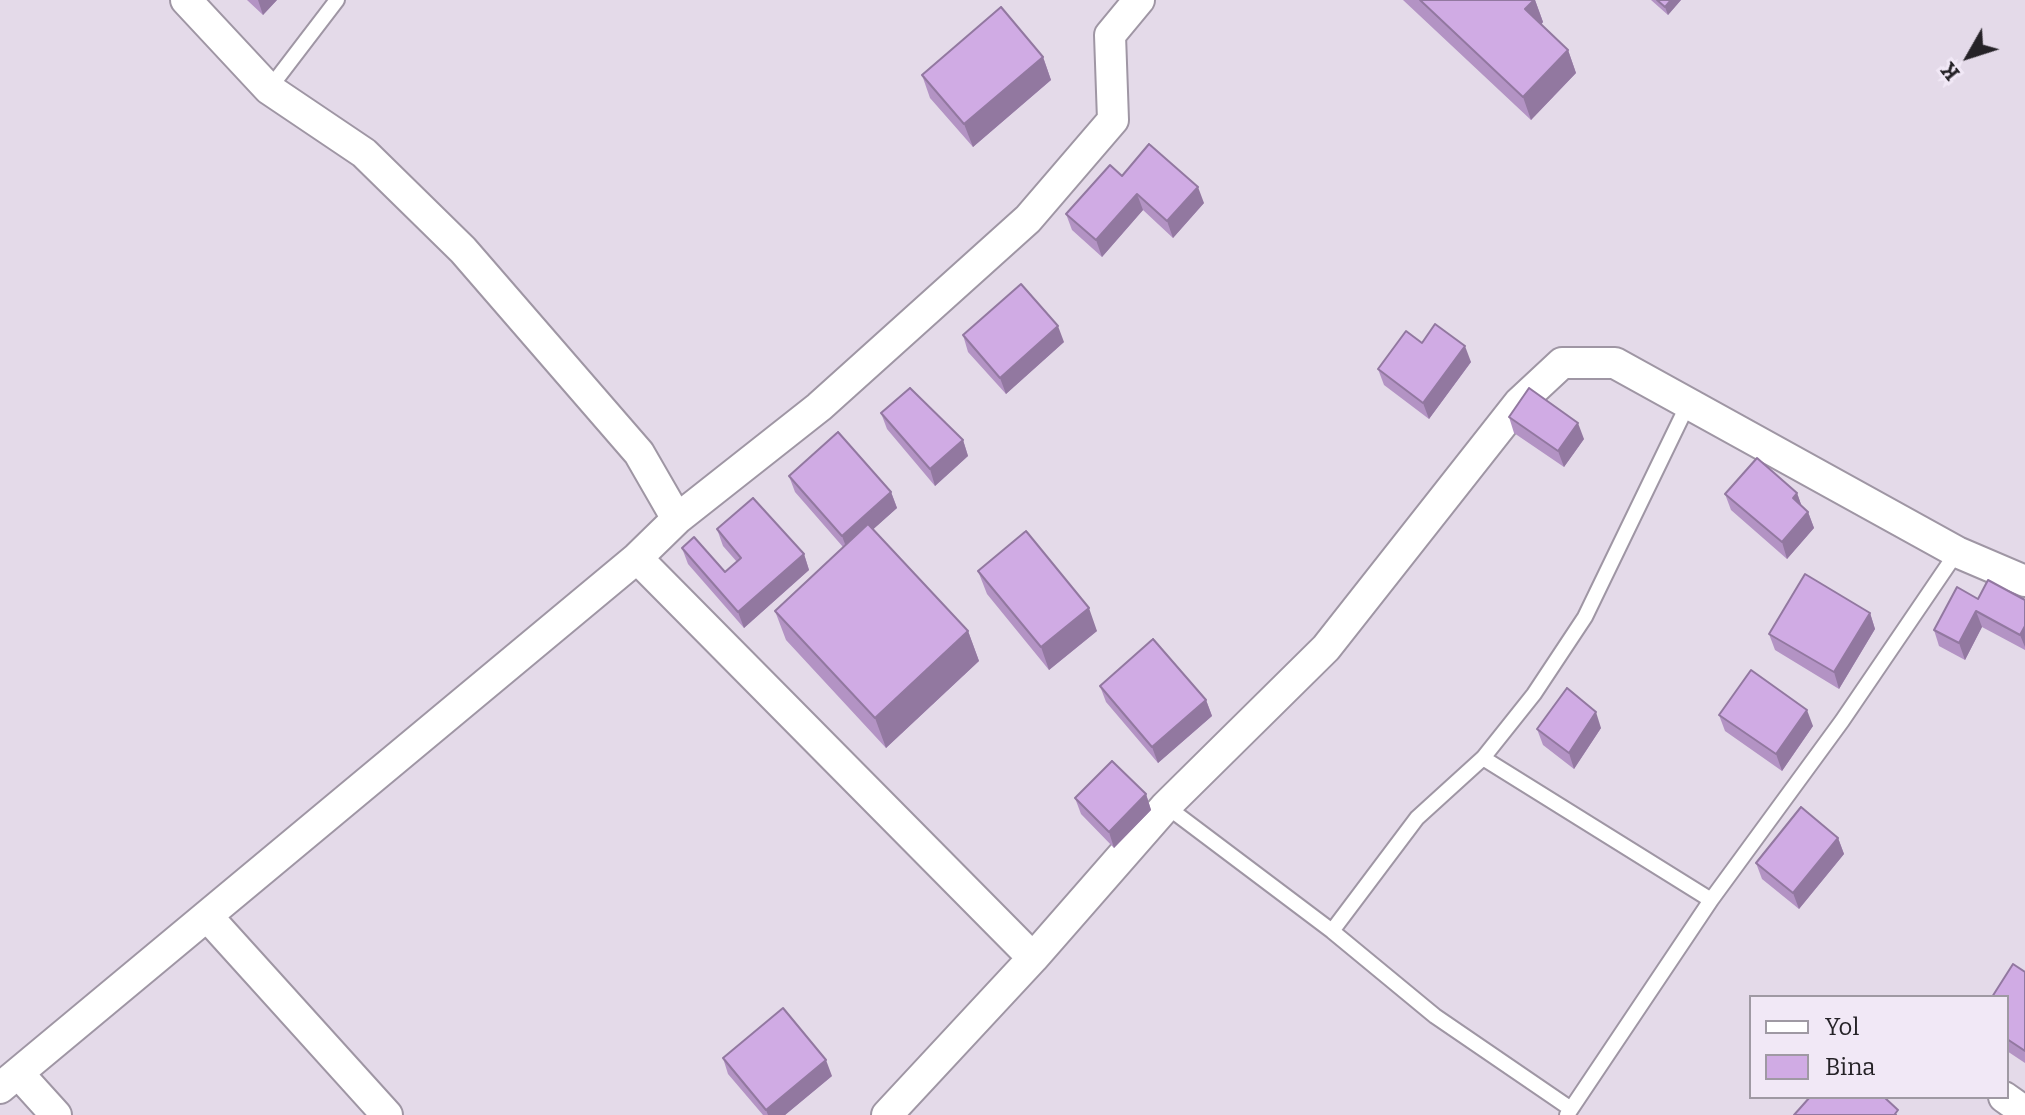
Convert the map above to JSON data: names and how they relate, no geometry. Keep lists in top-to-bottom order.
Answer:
{
  "legend": ["Yol", "Bina"],
  "north": "bottom left"
}
